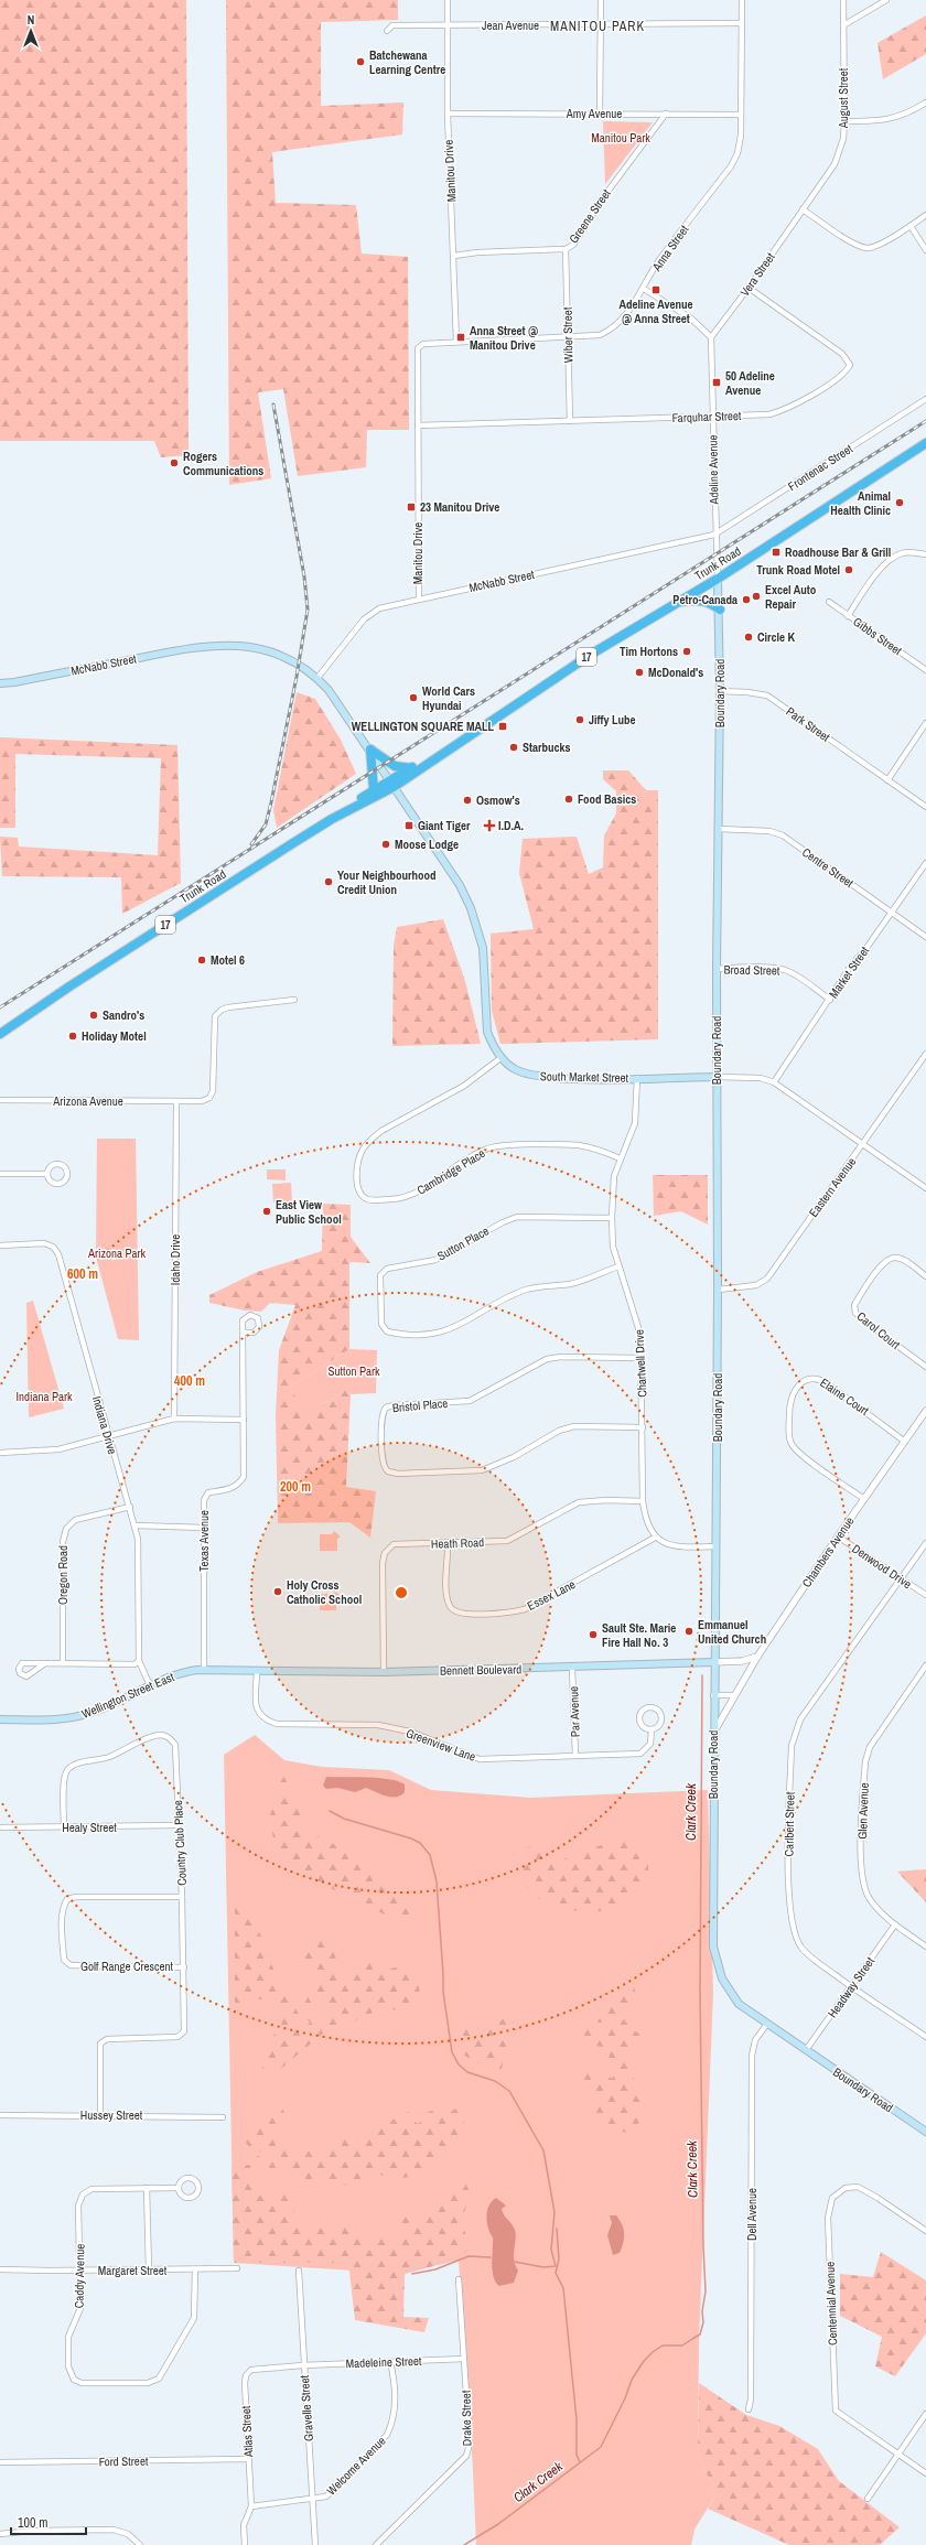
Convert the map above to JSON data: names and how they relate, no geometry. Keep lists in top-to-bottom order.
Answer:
{
  "streets": {
    "highway": ["Trunk Road", "17"],
    "main road": [
      "McNabb Street",
      "Boundary Road",
      "South Market Street",
      "Bennett Boulevard",
      "Wellington Street East"
    ],
    "street": [
      "Jean Avenue",
      "August Street",
      "Amy Avenue",
      "Manitou Drive",
      "Greene Street",
      "Anna Street",
      "Vera Street",
      "Wiber Street",
      "Farquhar Street",
      "Frontenac Street",
      "Adeline Avenue",
      "Gibbs Street",
      "Park Street",
      "Centre Street",
      "Broad Street",
      "Market Street",
      "Arizona Avenue",
      "Cambridge Place",
      "Eastern Avenue",
      "Sutton Place",
      "Idaho Drive",
      "Carol Court",
      "Chartwell Drive",
      "Elaine Court",
      "Bristol Place",
      "Indiana Drive",
      "Texas Avenue",
      "Heath Road",
      "Chambers Avenue",
      "Denwood Drive",
      "Oregon Road",
      "Essex Lane",
      "Par Avenue",
      "Greenview Lane",
      "Glen Avenue",
      "Carlbert Street",
      "Healy Street",
      "Country Club Place",
      "Golf Range Crescent",
      "Headway Street",
      "Hussey Street",
      "Dell Avenue",
      "Margaret Street",
      "Caddy Avenue",
      "Centennial Avenue",
      "Madeleine Street",
      "Gravelle Street",
      "Drake Street",
      "Atlas Street",
      "Ford Street",
      "Welcome Avenue"
    ]
  },
  "crossings": [
    ["Jean Avenue", "Manitou Drive"],
    ["Jean Avenue", "Anna Street"],
    ["August Street", "Vera Street"],
    ["Amy Avenue", "Manitou Drive"],
    ["Amy Avenue", "Greene Street"],
    ["Amy Avenue", "Anna Street"],
    ["Manitou Drive", "Greene Street"],
    ["Manitou Drive", "Anna Street"],
    ["Manitou Drive", "Farquhar Street"],
    ["Manitou Drive", "McNabb Street"],
    ["Greene Street", "Wiber Street"],
    ["Anna Street", "Wiber Street"],
    ["Vera Street", "Farquhar Street"],
    ["Vera Street", "Adeline Avenue"],
    ["Wiber Street", "Farquhar Street"],
    ["Farquhar Street", "Adeline Avenue"],
    ["Frontenac Street", "Adeline Avenue"],
    ["Frontenac Street", "McNabb Street"],
    ["Adeline Avenue", "Trunk Road"],
    ["Adeline Avenue", "McNabb Street"],
    ["Adeline Avenue", "Boundary Road"],
    ["Trunk Road", "Boundary Road"],
    ["Trunk Road", "South Market Street"],
    ["McNabb Street", "South Market Street"],
    ["Boundary Road", "Park Street"],
    ["Boundary Road", "Centre Street"],
    ["Boundary Road", "Broad Street"],
    ["Boundary Road", "South Market Street"],
    ["Boundary Road", "Eastern Avenue"],
    ["Boundary Road", "Chambers Avenue"],
    ["Boundary Road", "Bennett Boulevard"],
    ["Boundary Road", "Headway Street"],
    ["Boundary Road", "Dell Avenue"],
    ["Centre Street", "Market Street"],
    ["Broad Street", "Market Street"],
    ["Market Street", "South Market Street"],
    ["South Market Street", "Cambridge Place"],
    ["South Market Street", "Eastern Avenue"],
    ["South Market Street", "Chartwell Drive"],
    ["Arizona Avenue", "Idaho Drive"],
    ["Cambridge Place", "Chartwell Drive"],
    ["Sutton Place", "Chartwell Drive"],
    ["Chartwell Drive", "Bristol Place"],
    ["Chartwell Drive", "Heath Road"],
    ["Chartwell Drive", "Essex Lane"],
    ["Elaine Court", "Chambers Avenue"],
    ["Indiana Drive", "Oregon Road"],
    ["Texas Avenue", "Bennett Boulevard"],
    ["Texas Avenue", "Wellington Street East"],
    ["Heath Road", "Essex Lane"],
    ["Heath Road", "Bennett Boulevard"],
    ["Chambers Avenue", "Denwood Drive"],
    ["Chambers Avenue", "Bennett Boulevard"],
    ["Denwood Drive", "Carlbert Street"],
    ["Bennett Boulevard", "Wellington Street East"],
    ["Bennett Boulevard", "Par Avenue"],
    ["Bennett Boulevard", "Greenview Lane"],
    ["Par Avenue", "Greenview Lane"],
    ["Glen Avenue", "Headway Street"],
    ["Carlbert Street", "Headway Street"],
    ["Healy Street", "Country Club Place"],
    ["Country Club Place", "Golf Range Crescent"],
    ["Country Club Place", "Hussey Street"],
    ["Margaret Street", "Caddy Avenue"],
    ["Madeleine Street", "Gravelle Street"],
    ["Madeleine Street", "Drake Street"],
    ["Madeleine Street", "Atlas Street"],
    ["Madeleine Street", "Welcome Avenue"],
    ["Gravelle Street", "Atlas Street"],
    ["Gravelle Street", "Welcome Avenue"],
    ["Atlas Street", "Ford Street"],
    ["Atlas Street", "Welcome Avenue"]
  ],
  "districts": ["MANITOU PARK"],
  "water": ["Clark Creek"],
  "parks": [
    "Manitou Park",
    "Arizona Park",
    "Sutton Park",
    "Indiana Park"
  ],
  "places": {
    "other": [
      "Batchewana Learning Centre",
      "Rogers Communications",
      "Animal Health Clinic",
      "Trunk Road Motel",
      "Excel Auto Repair",
      "Petro-Canada",
      "Circle K",
      "Tim Hortons",
      "McDonald's",
      "World Cars Hyundai",
      "Jiffy Lube",
      "Starbucks",
      "Food Basics",
      "Osmow's",
      "Moose Lodge",
      "Your Neighbourhood Credit Union",
      "Motel 6",
      "Sandro's",
      "Holiday Motel",
      "East View Public School",
      "Holy Cross Catholic School",
      "Emmanuel United Church",
      "Sault Ste. Marie Fire Hall No. 3"
    ],
    "transit": [
      "Adeline Avenue @ Anna Street",
      "Anna Street @ Manitou Drive",
      "50 Adeline Avenue",
      "23 Manitou Drive",
      "Roadhouse Bar & Grill",
      "WELLINGTON SQUARE MALL",
      "Giant Tiger"
    ],
    "health": ["I.D.A."]
  },
  "scale_bar": "100 m",
  "north": "top",
  "rings": ["600 m", "400 m", "200 m"]
}
